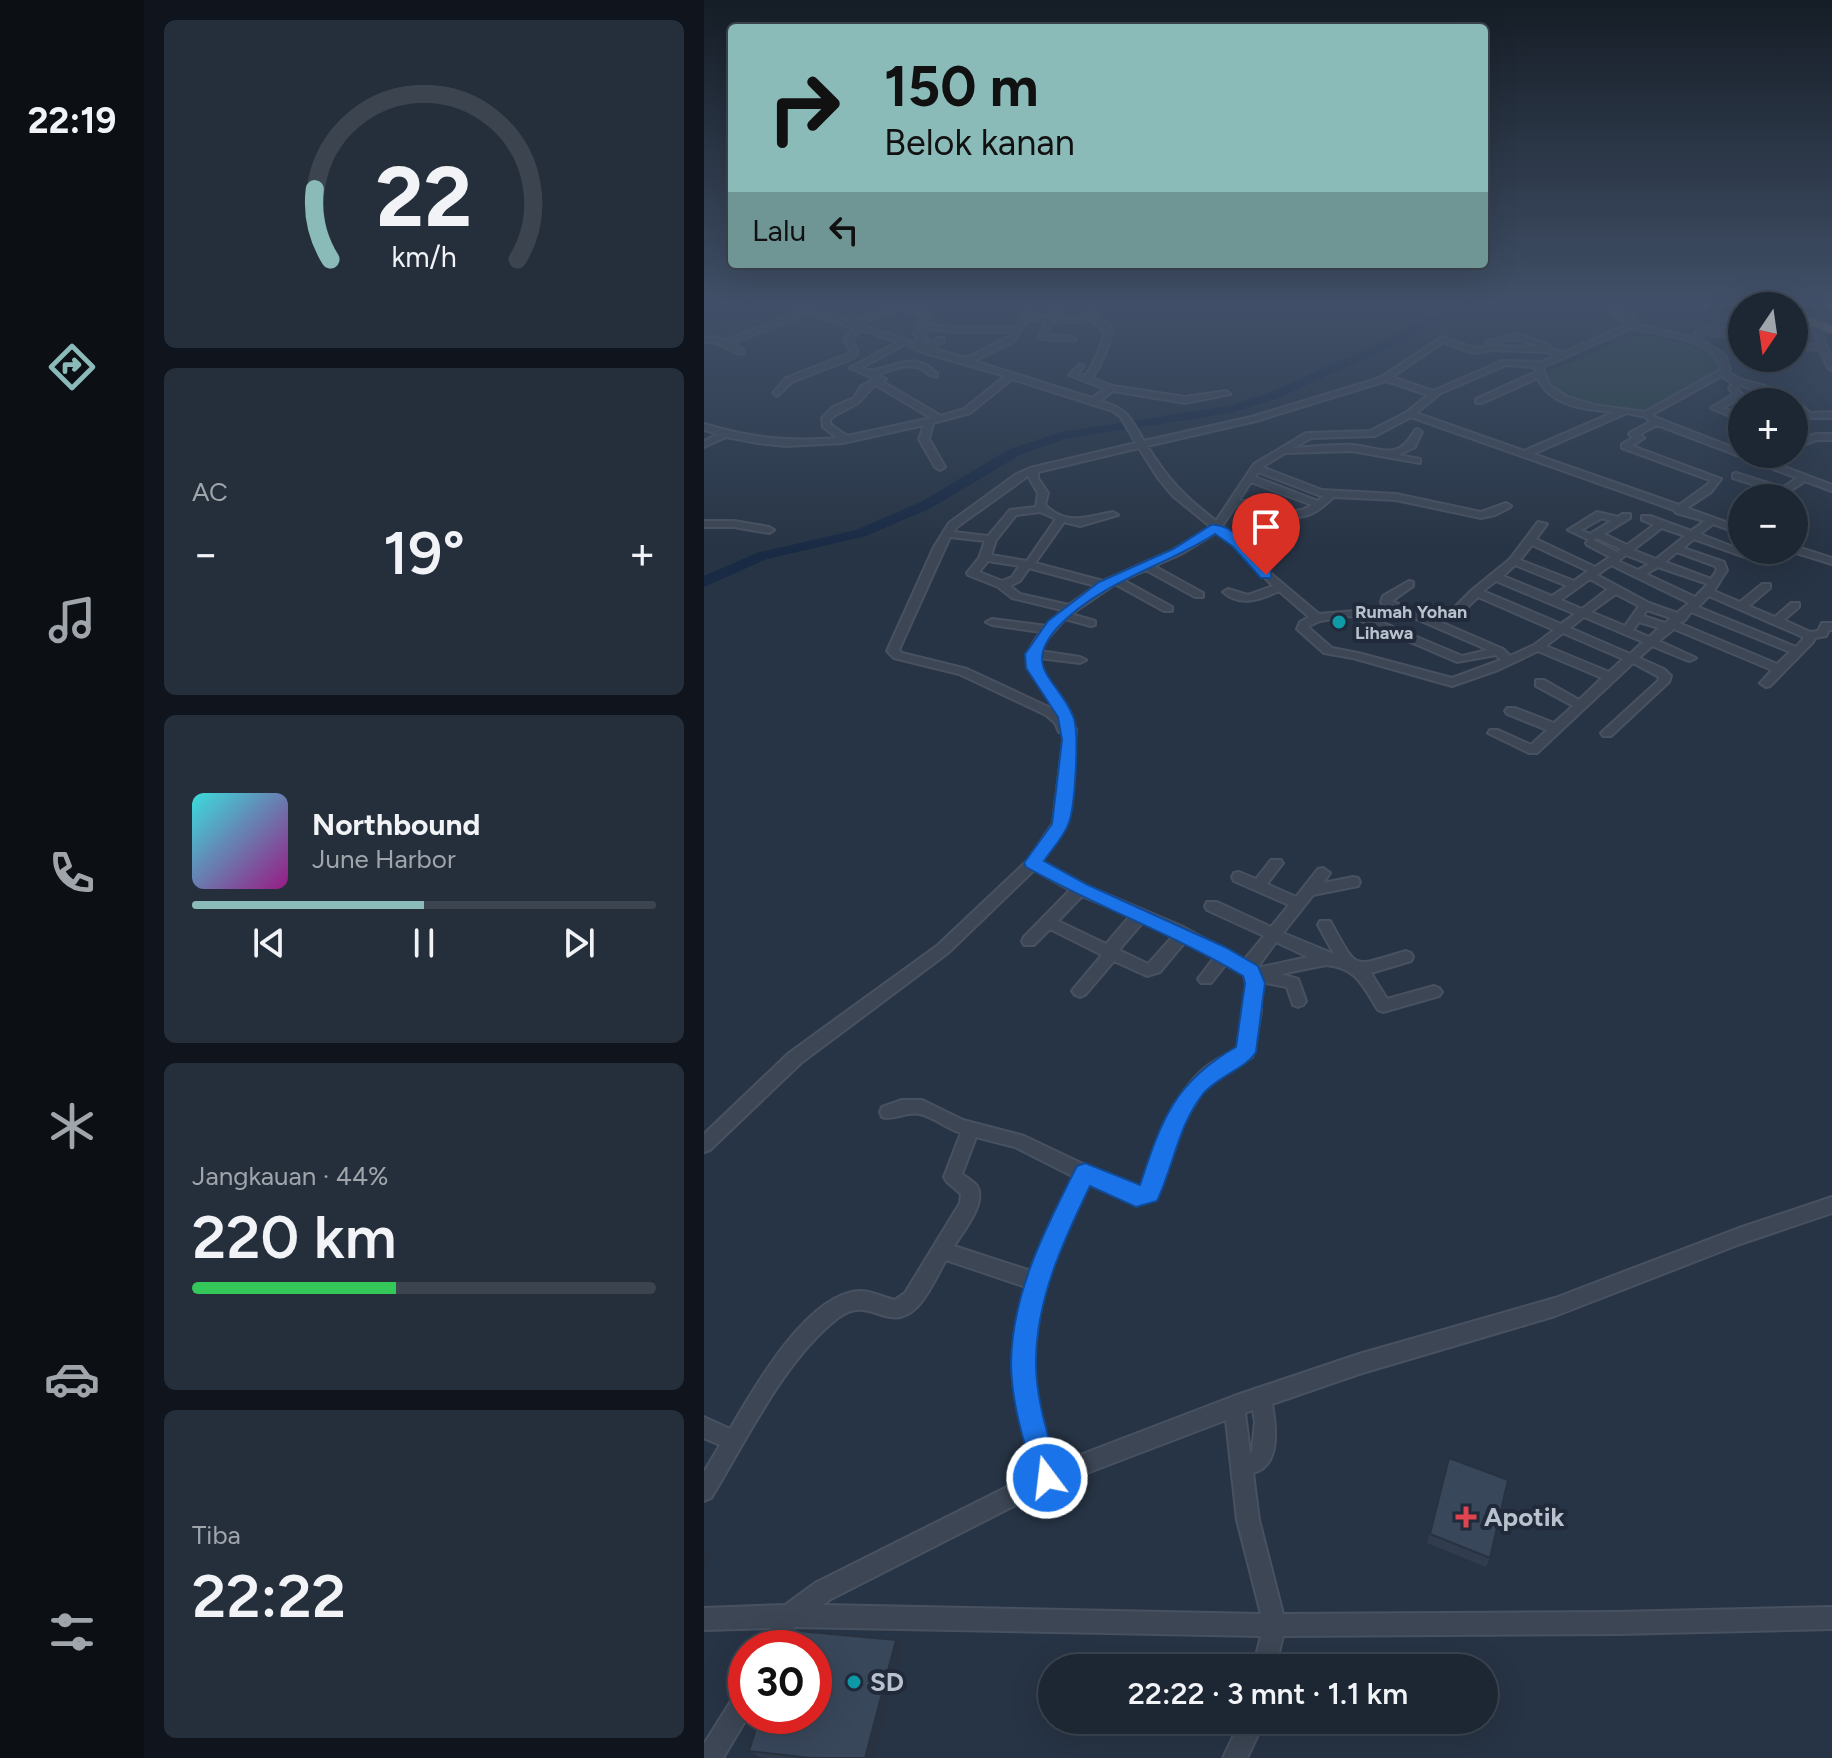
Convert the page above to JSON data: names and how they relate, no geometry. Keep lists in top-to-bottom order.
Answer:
{
  "places": {
    "other": ["Rumah Yohan Lihawa", "SD"],
    "health": ["Apotik"]
  },
  "north": "bottom",
  "page": {
    "tabs": "22:19",
    "turn": ["150 m", "Belok kanan"],
    "then": "Lalu",
    "map_buttons": ["+", "−"],
    "tile": [
      "AC",
      ["Jangkauan · 44%", "220 km"],
      ["Tiba", "22:22"]
    ],
    "heat": ["−", "19°", "+"],
    "song": ["Northbound", "June Harbor"],
    "limit": "30",
    "trip": "22:22 · 3 mnt · 1.1 km",
    "gauge": ["22", "km/h"]
  }
}
